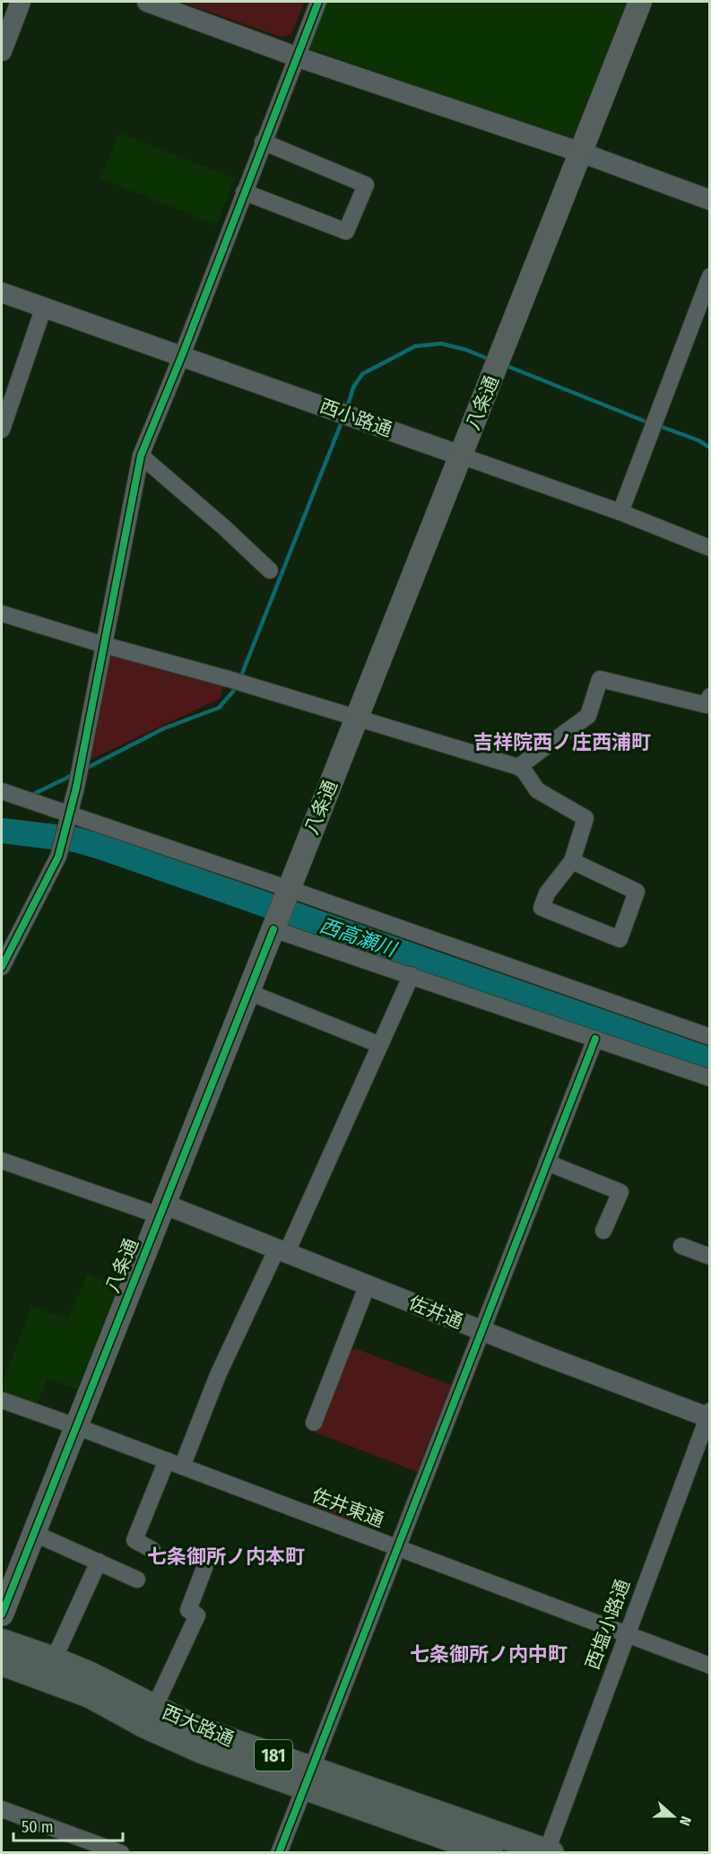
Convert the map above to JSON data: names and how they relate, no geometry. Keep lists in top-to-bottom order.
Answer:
{
  "streets": {
    "main road": ["八条通", "西大路通", "181"],
    "street": [
      "西小路通",
      "佐井通",
      "佐井東通",
      "西塩小路通"
    ]
  },
  "crossings": [
    ["八条通", "西小路通"],
    ["八条通", "佐井通"],
    ["八条通", "佐井東通"],
    ["佐井通", "西塩小路通"],
    ["佐井東通", "西塩小路通"],
    ["西塩小路通", "西大路通"]
  ],
  "districts": ["吉祥院西ノ庄西浦町", "七条御所ノ内本町", "七条御所ノ内中町"],
  "water": ["西高瀬川"],
  "scale_bar": "50 m",
  "north": "right"
}
